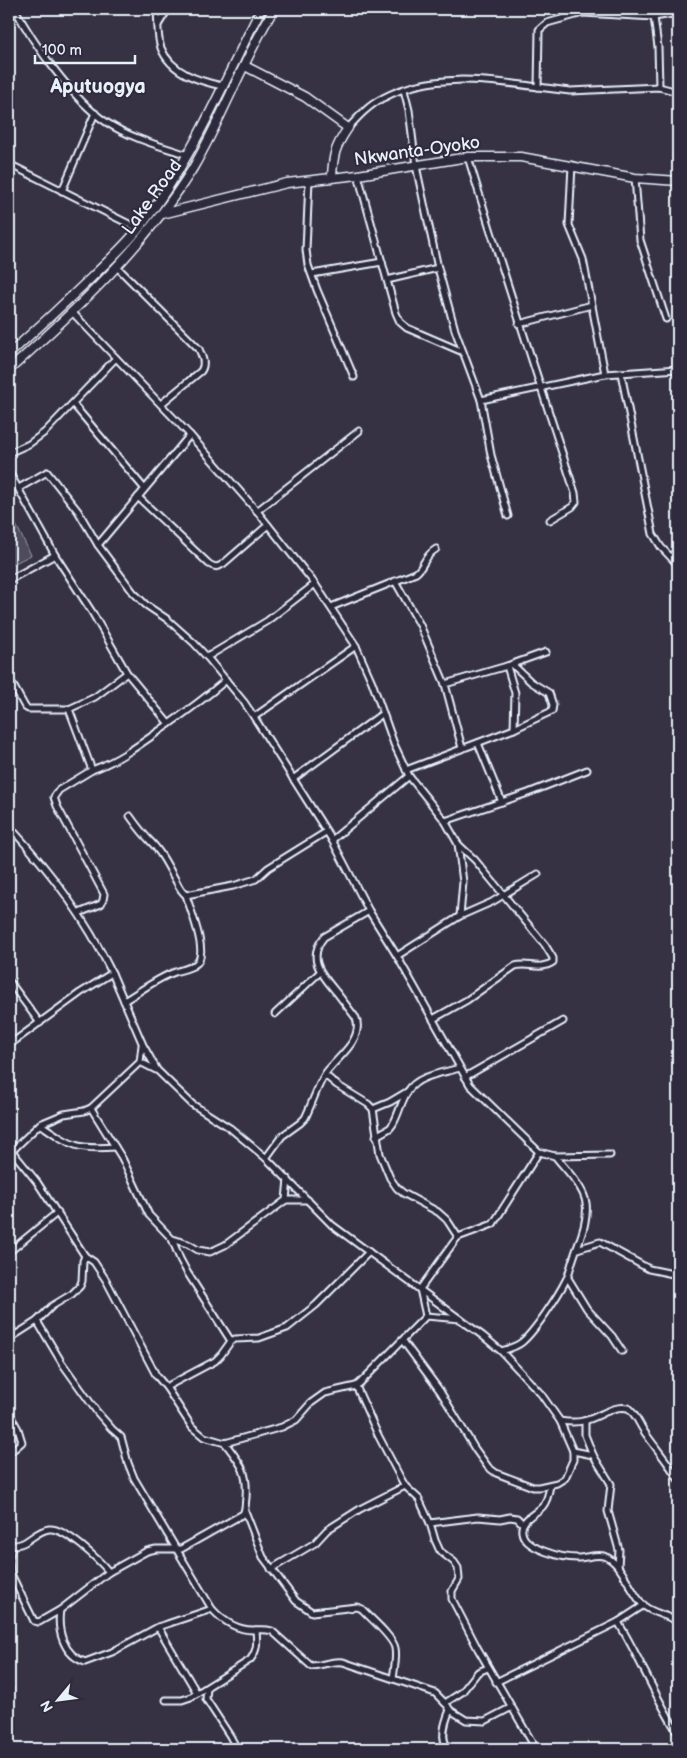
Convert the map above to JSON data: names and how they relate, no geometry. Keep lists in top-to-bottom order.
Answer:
{
  "streets": {
    "main road": ["Nkwanta-Oyoko", "Lake Road"]
  },
  "crossings": [
    ["Nkwanta-Oyoko", "Lake Road"]
  ],
  "districts": ["Aputuogya"],
  "scale_bar": "100 m",
  "north": "bottom left"
}
